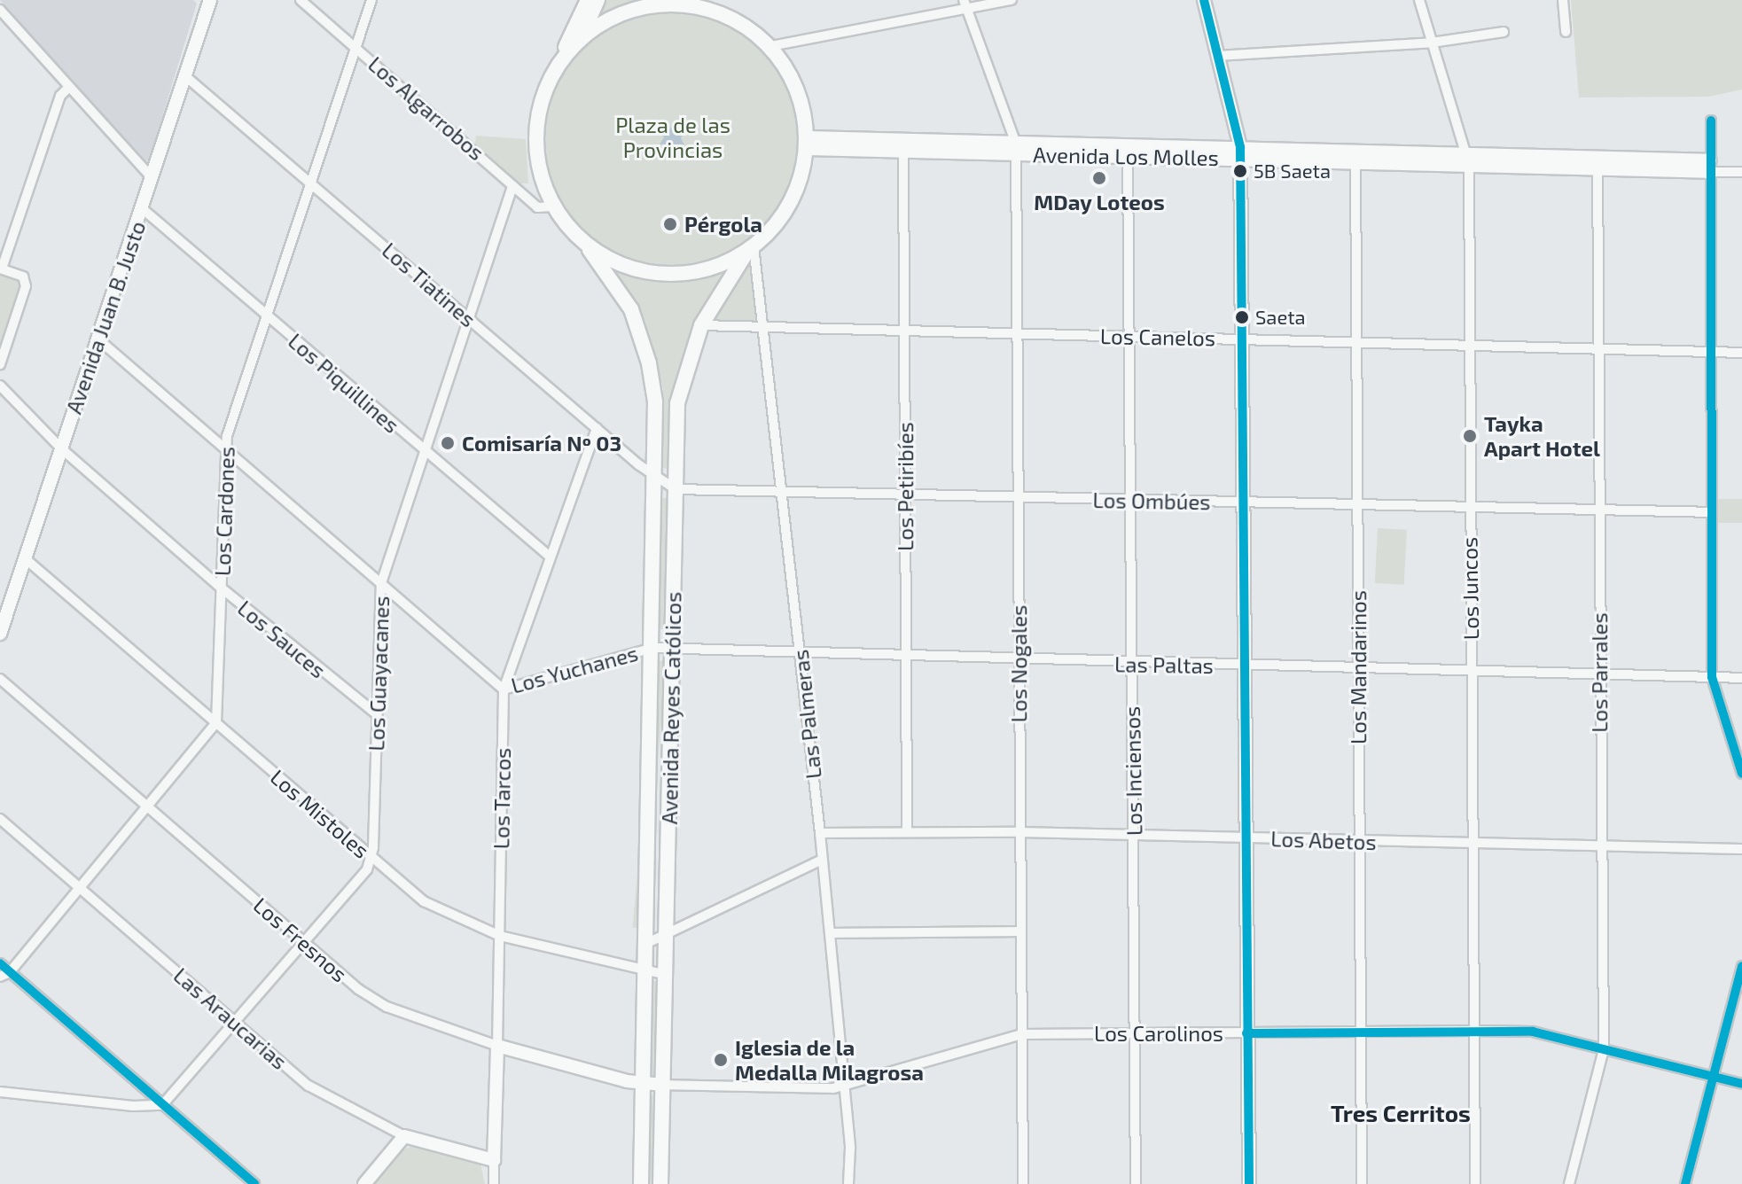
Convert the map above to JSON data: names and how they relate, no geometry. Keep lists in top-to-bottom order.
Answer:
{
  "streets": {
    "main road": ["Avenida Reyes Católicos"],
    "street": [
      "Los Algarrobos",
      "Avenida Los Molles",
      "Los Tiatines",
      "Avenida Juan B. Justo",
      "Los Canelos",
      "Los Piquillines",
      "Los Petiribíes",
      "Los Ombúes",
      "Los Cardones",
      "Los Juncos",
      "Los Sauces",
      "Los Nogales",
      "Las Paltas",
      "Los Mandarinos",
      "Los Yuchanes",
      "Los Parrales",
      "Los Guayacanes",
      "Las Palmeras",
      "Los Inciensos",
      "Los Tarcos",
      "Los Mistoles",
      "Los Abetos",
      "Los Fresnos",
      "Las Araucarias",
      "Los Carolinos"
    ]
  },
  "crossings": [
    ["Los Algarrobos", "Los Cardones"],
    ["Los Algarrobos", "Los Guayacanes"],
    ["Los Algarrobos", "Avenida Reyes Católicos"],
    ["Avenida Los Molles", "Los Petiribíes"],
    ["Avenida Los Molles", "Los Juncos"],
    ["Avenida Los Molles", "Los Nogales"],
    ["Avenida Los Molles", "Los Mandarinos"],
    ["Avenida Los Molles", "Los Parrales"],
    ["Avenida Los Molles", "Avenida Reyes Católicos"],
    ["Avenida Los Molles", "Los Inciensos"],
    ["Los Tiatines", "Avenida Juan B. Justo"],
    ["Los Tiatines", "Los Ombúes"],
    ["Los Tiatines", "Los Cardones"],
    ["Los Tiatines", "Los Guayacanes"],
    ["Los Tiatines", "Avenida Reyes Católicos"],
    ["Los Tiatines", "Los Tarcos"],
    ["Avenida Juan B. Justo", "Los Piquillines"],
    ["Avenida Juan B. Justo", "Los Sauces"],
    ["Avenida Juan B. Justo", "Los Yuchanes"],
    ["Avenida Juan B. Justo", "Los Mistoles"],
    ["Los Canelos", "Los Petiribíes"],
    ["Los Canelos", "Los Juncos"],
    ["Los Canelos", "Los Nogales"],
    ["Los Canelos", "Los Mandarinos"],
    ["Los Canelos", "Los Parrales"],
    ["Los Canelos", "Avenida Reyes Católicos"],
    ["Los Canelos", "Las Palmeras"],
    ["Los Canelos", "Los Inciensos"],
    ["Los Piquillines", "Los Cardones"],
    ["Los Piquillines", "Los Guayacanes"],
    ["Los Piquillines", "Los Tarcos"],
    ["Los Petiribíes", "Los Ombúes"],
    ["Los Petiribíes", "Las Paltas"],
    ["Los Petiribíes", "Los Abetos"],
    ["Los Ombúes", "Los Juncos"],
    ["Los Ombúes", "Los Nogales"],
    ["Los Ombúes", "Los Mandarinos"],
    ["Los Ombúes", "Los Parrales"],
    ["Los Ombúes", "Avenida Reyes Católicos"],
    ["Los Ombúes", "Las Palmeras"],
    ["Los Ombúes", "Los Inciensos"],
    ["Los Cardones", "Los Sauces"],
    ["Los Cardones", "Los Yuchanes"],
    ["Los Cardones", "Los Mistoles"],
    ["Los Juncos", "Las Paltas"],
    ["Los Juncos", "Los Abetos"],
    ["Los Juncos", "Los Carolinos"],
    ["Los Sauces", "Los Guayacanes"],
    ["Los Nogales", "Las Paltas"],
    ["Los Nogales", "Los Abetos"],
    ["Los Nogales", "Los Carolinos"],
    ["Las Paltas", "Los Mandarinos"],
    ["Las Paltas", "Los Yuchanes"],
    ["Las Paltas", "Los Parrales"],
    ["Las Paltas", "Avenida Reyes Católicos"],
    ["Las Paltas", "Las Palmeras"],
    ["Las Paltas", "Los Inciensos"],
    ["Los Mandarinos", "Los Abetos"],
    ["Los Mandarinos", "Los Carolinos"],
    ["Los Yuchanes", "Los Guayacanes"],
    ["Los Yuchanes", "Avenida Reyes Católicos"],
    ["Los Yuchanes", "Los Tarcos"],
    ["Los Parrales", "Los Abetos"],
    ["Los Parrales", "Los Carolinos"],
    ["Los Guayacanes", "Los Mistoles"],
    ["Avenida Reyes Católicos", "Las Palmeras"],
    ["Avenida Reyes Católicos", "Los Mistoles"],
    ["Avenida Reyes Católicos", "Los Fresnos"],
    ["Avenida Reyes Católicos", "Los Carolinos"],
    ["Las Palmeras", "Los Abetos"],
    ["Las Palmeras", "Los Carolinos"],
    ["Los Inciensos", "Los Abetos"],
    ["Los Inciensos", "Los Carolinos"],
    ["Los Tarcos", "Los Mistoles"],
    ["Los Tarcos", "Los Fresnos"],
    ["Los Tarcos", "Las Araucarias"],
    ["Los Fresnos", "Los Carolinos"]
  ],
  "districts": ["Tres Cerritos"],
  "parks": ["Plaza de las Provincias"],
  "places": [
    "5B Saeta",
    "MDay Loteos",
    "Pérgola",
    "Saeta",
    "Tayka Apart Hotel",
    "Comisaría Nº 03",
    "Iglesia de la Medalla Milagrosa"
  ],
  "lines": ["transit line 5B"]
}
